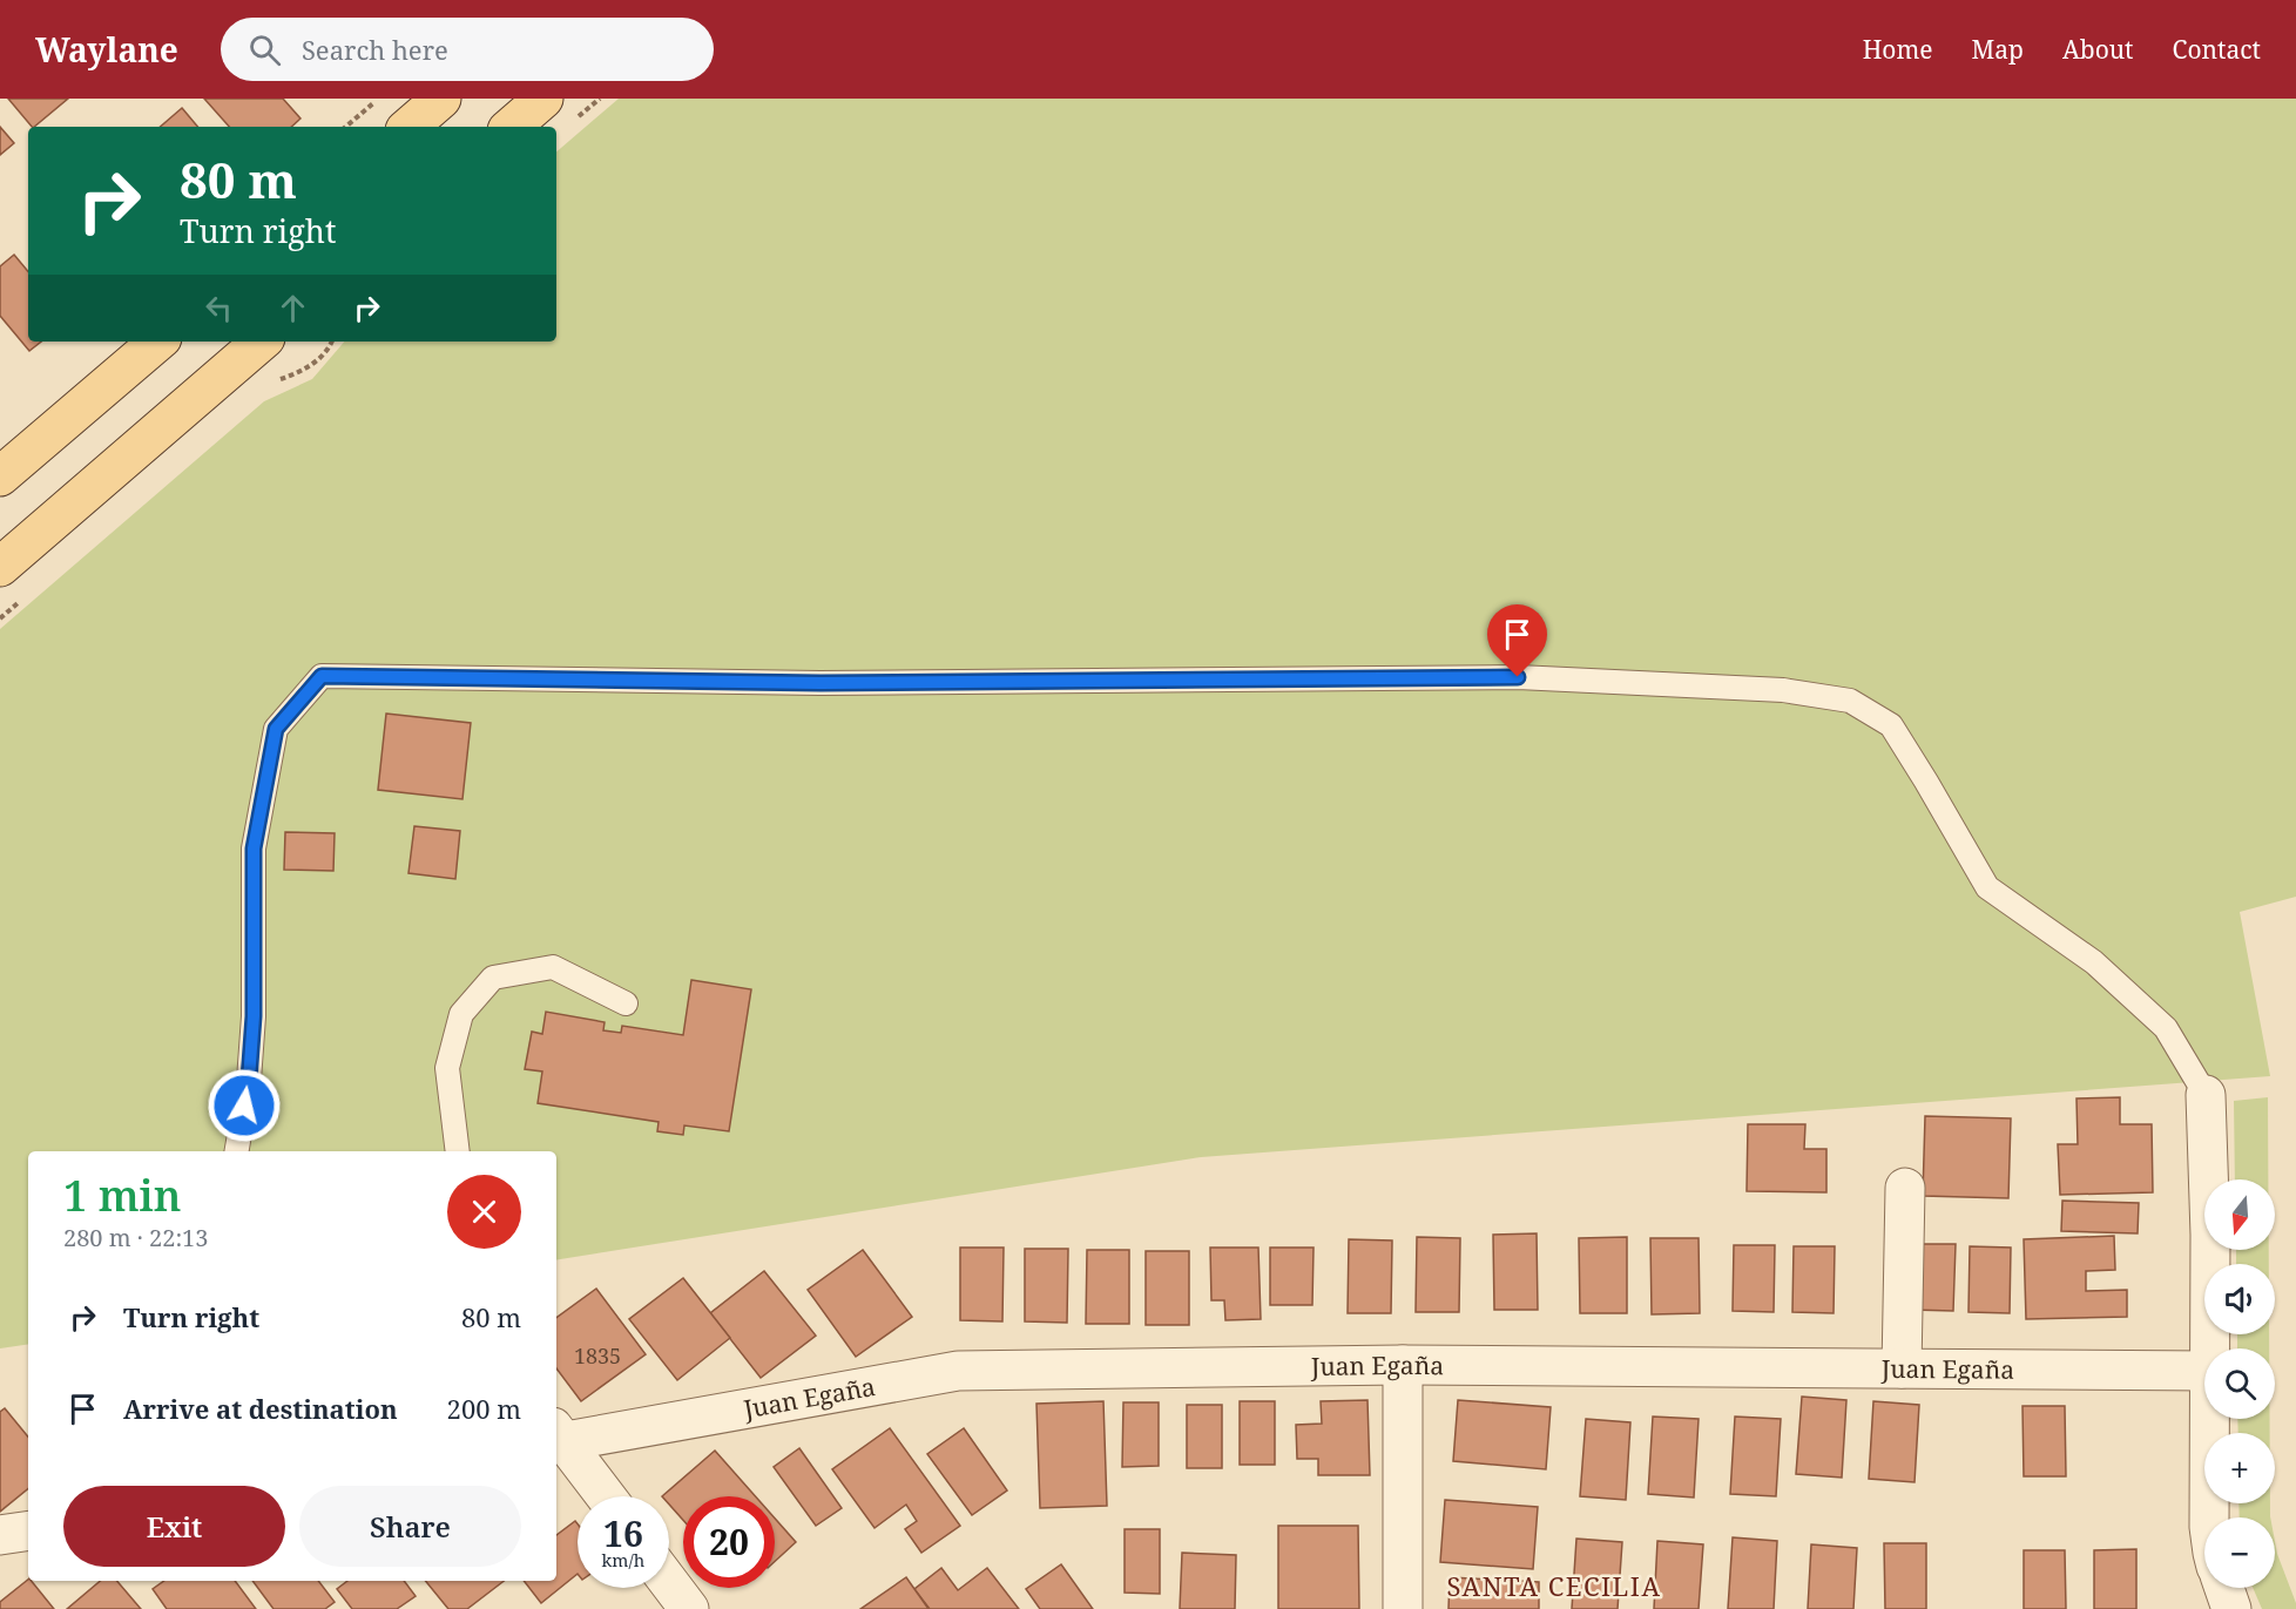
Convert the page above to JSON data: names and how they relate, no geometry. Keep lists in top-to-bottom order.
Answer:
{
  "streets": {
    "street": ["Juan Egaña"]
  },
  "districts": ["SANTA CECILIA"],
  "house_numbers": ["1835"],
  "north": "bottom",
  "page": {
    "header": "Waylane",
    "search": "Search here",
    "nav": [
      "Home",
      "Map",
      "About",
      "Contact"
    ],
    "turn": ["80 m", "Turn right"],
    "heading": ["1 min", "280 m · 22:13"],
    "map_buttons": ["+", "−"],
    "list": [
      {
        "name": "Turn right",
        "value": "80 m"
      },
      {
        "name": "Arrive at destination",
        "value": "200 m"
      }
    ],
    "buttons": ["Exit", "Share"],
    "speed": "16 km/h",
    "limit": "20"
  }
}
